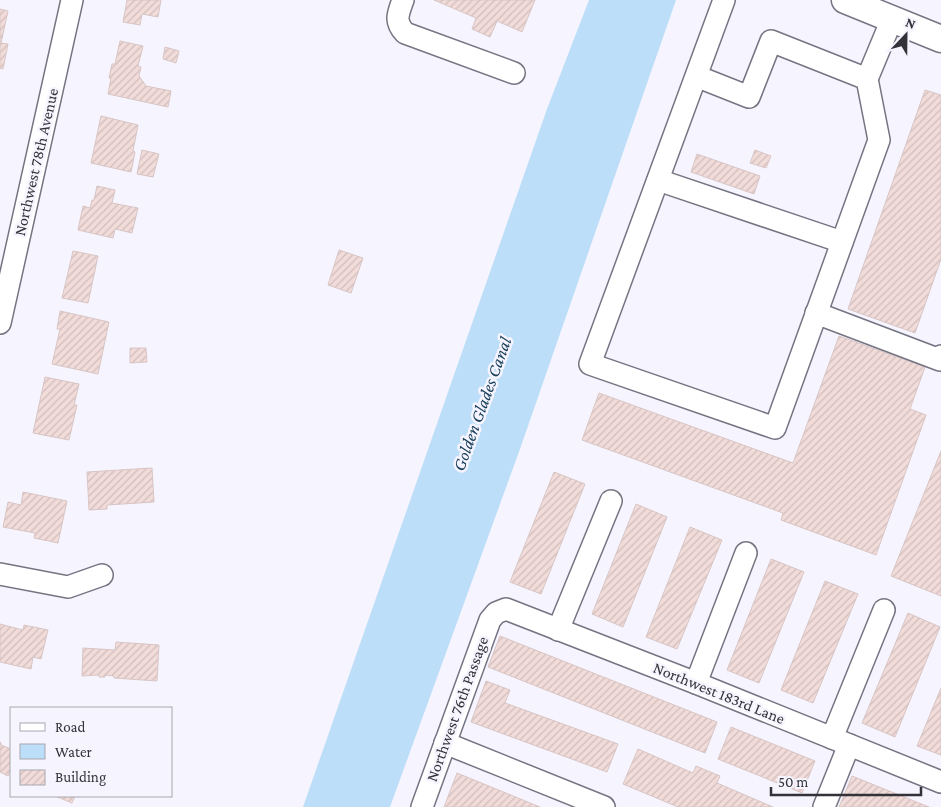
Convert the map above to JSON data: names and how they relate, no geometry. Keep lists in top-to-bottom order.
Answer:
{
  "streets": {
    "street": ["Northwest 78th Avenue", "Northwest 183rd Lane", "Northwest 76th Passage"]
  },
  "crossings": [
    ["Northwest 183rd Lane", "Northwest 76th Passage"]
  ],
  "water": ["Golden Glades Canal"],
  "legend": ["Road", "Water", "Building"],
  "scale_bar": "50 m",
  "north": "top"
}
